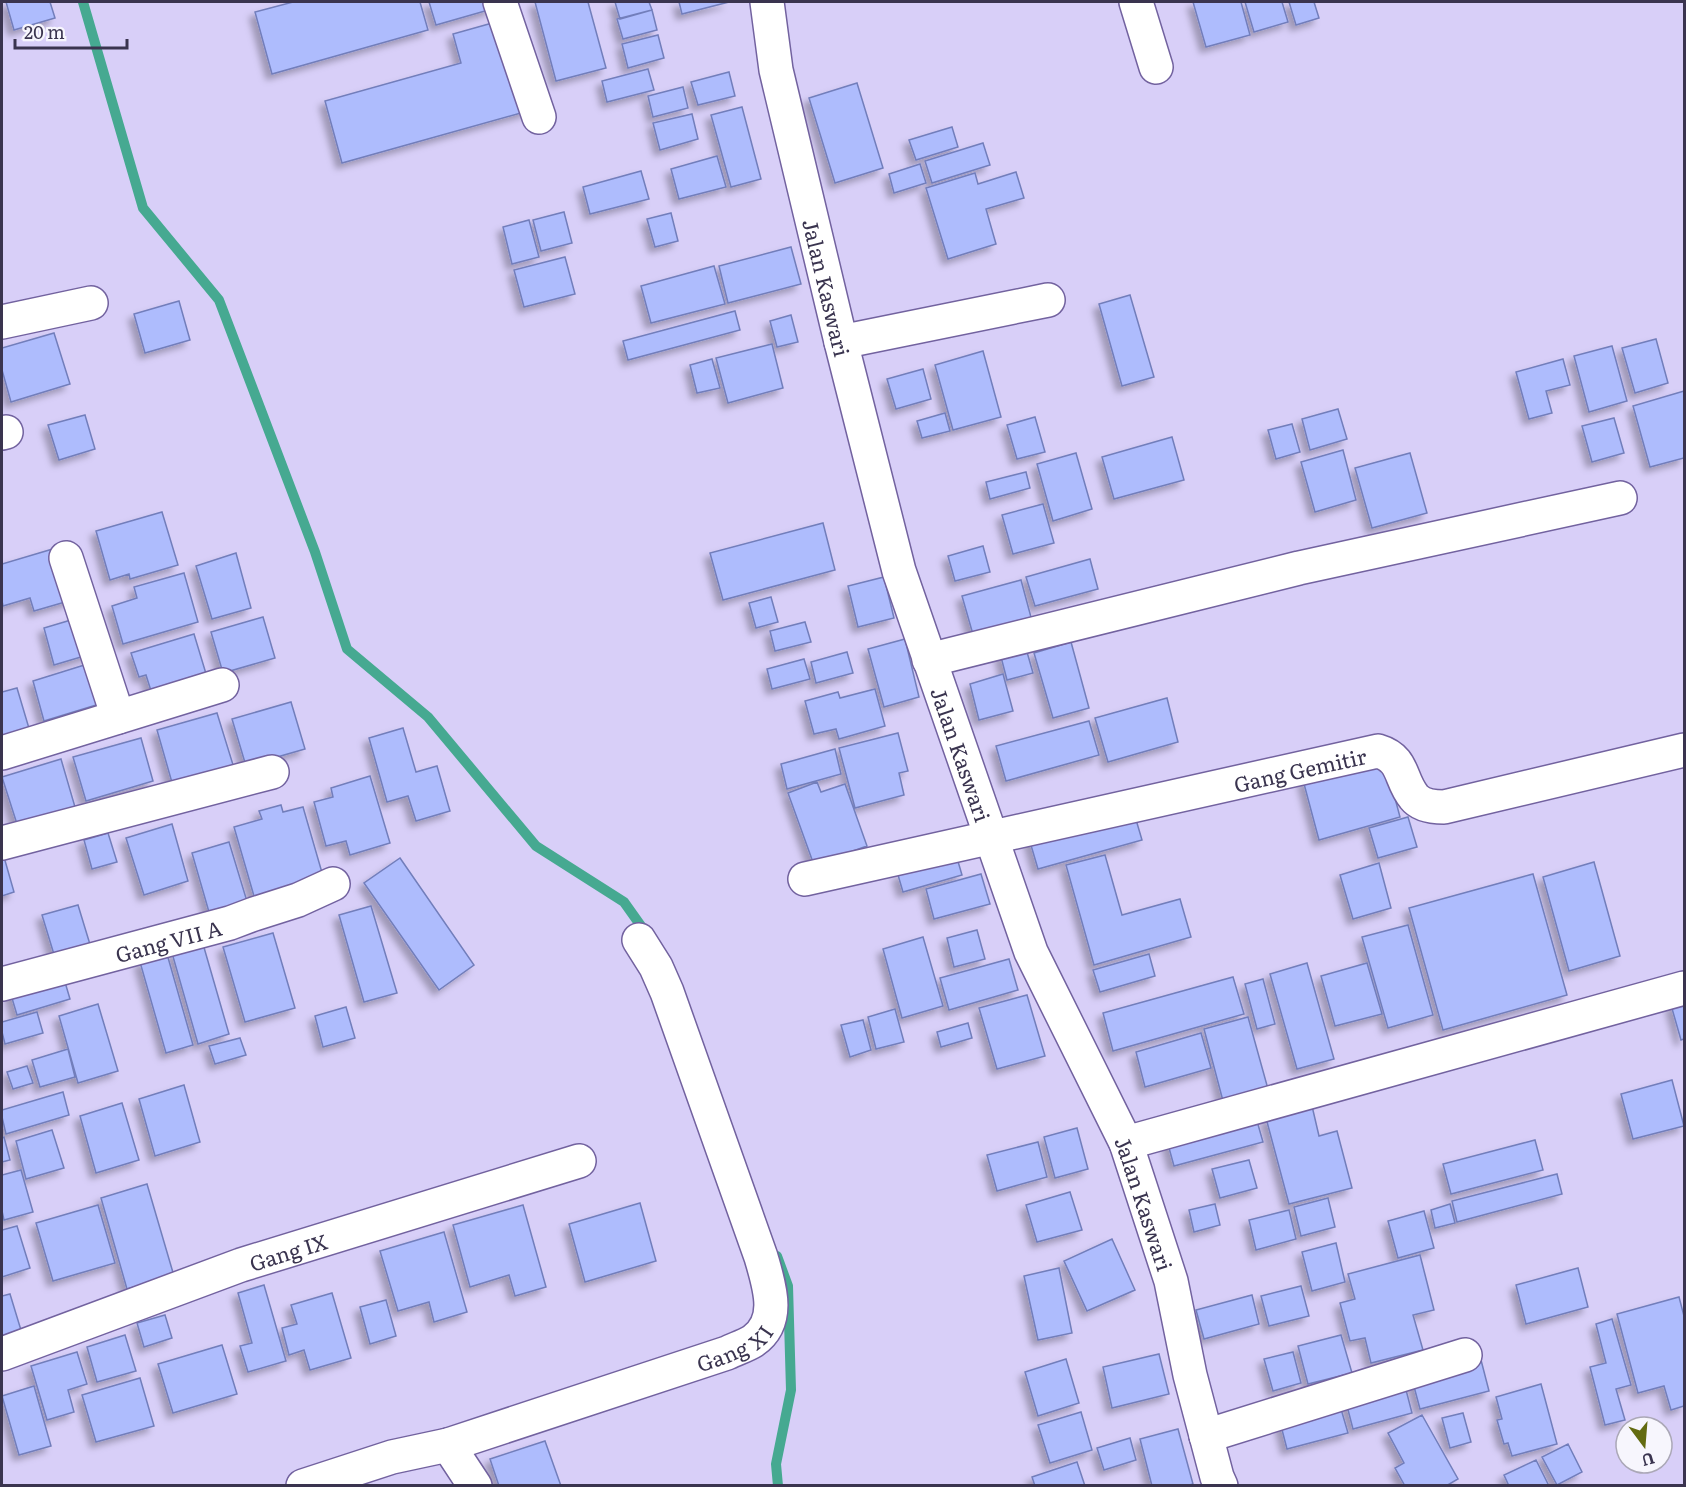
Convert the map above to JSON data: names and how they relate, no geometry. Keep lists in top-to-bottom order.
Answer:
{
  "streets": {
    "street": [
      "Jalan Kaswari",
      "Gang Gemitir",
      "Gang VII A",
      "Gang IX",
      "Gang XI"
    ]
  },
  "crossings": [
    ["Jalan Kaswari", "Gang Gemitir"]
  ],
  "scale_bar": "20 m",
  "north": "bottom"
}
